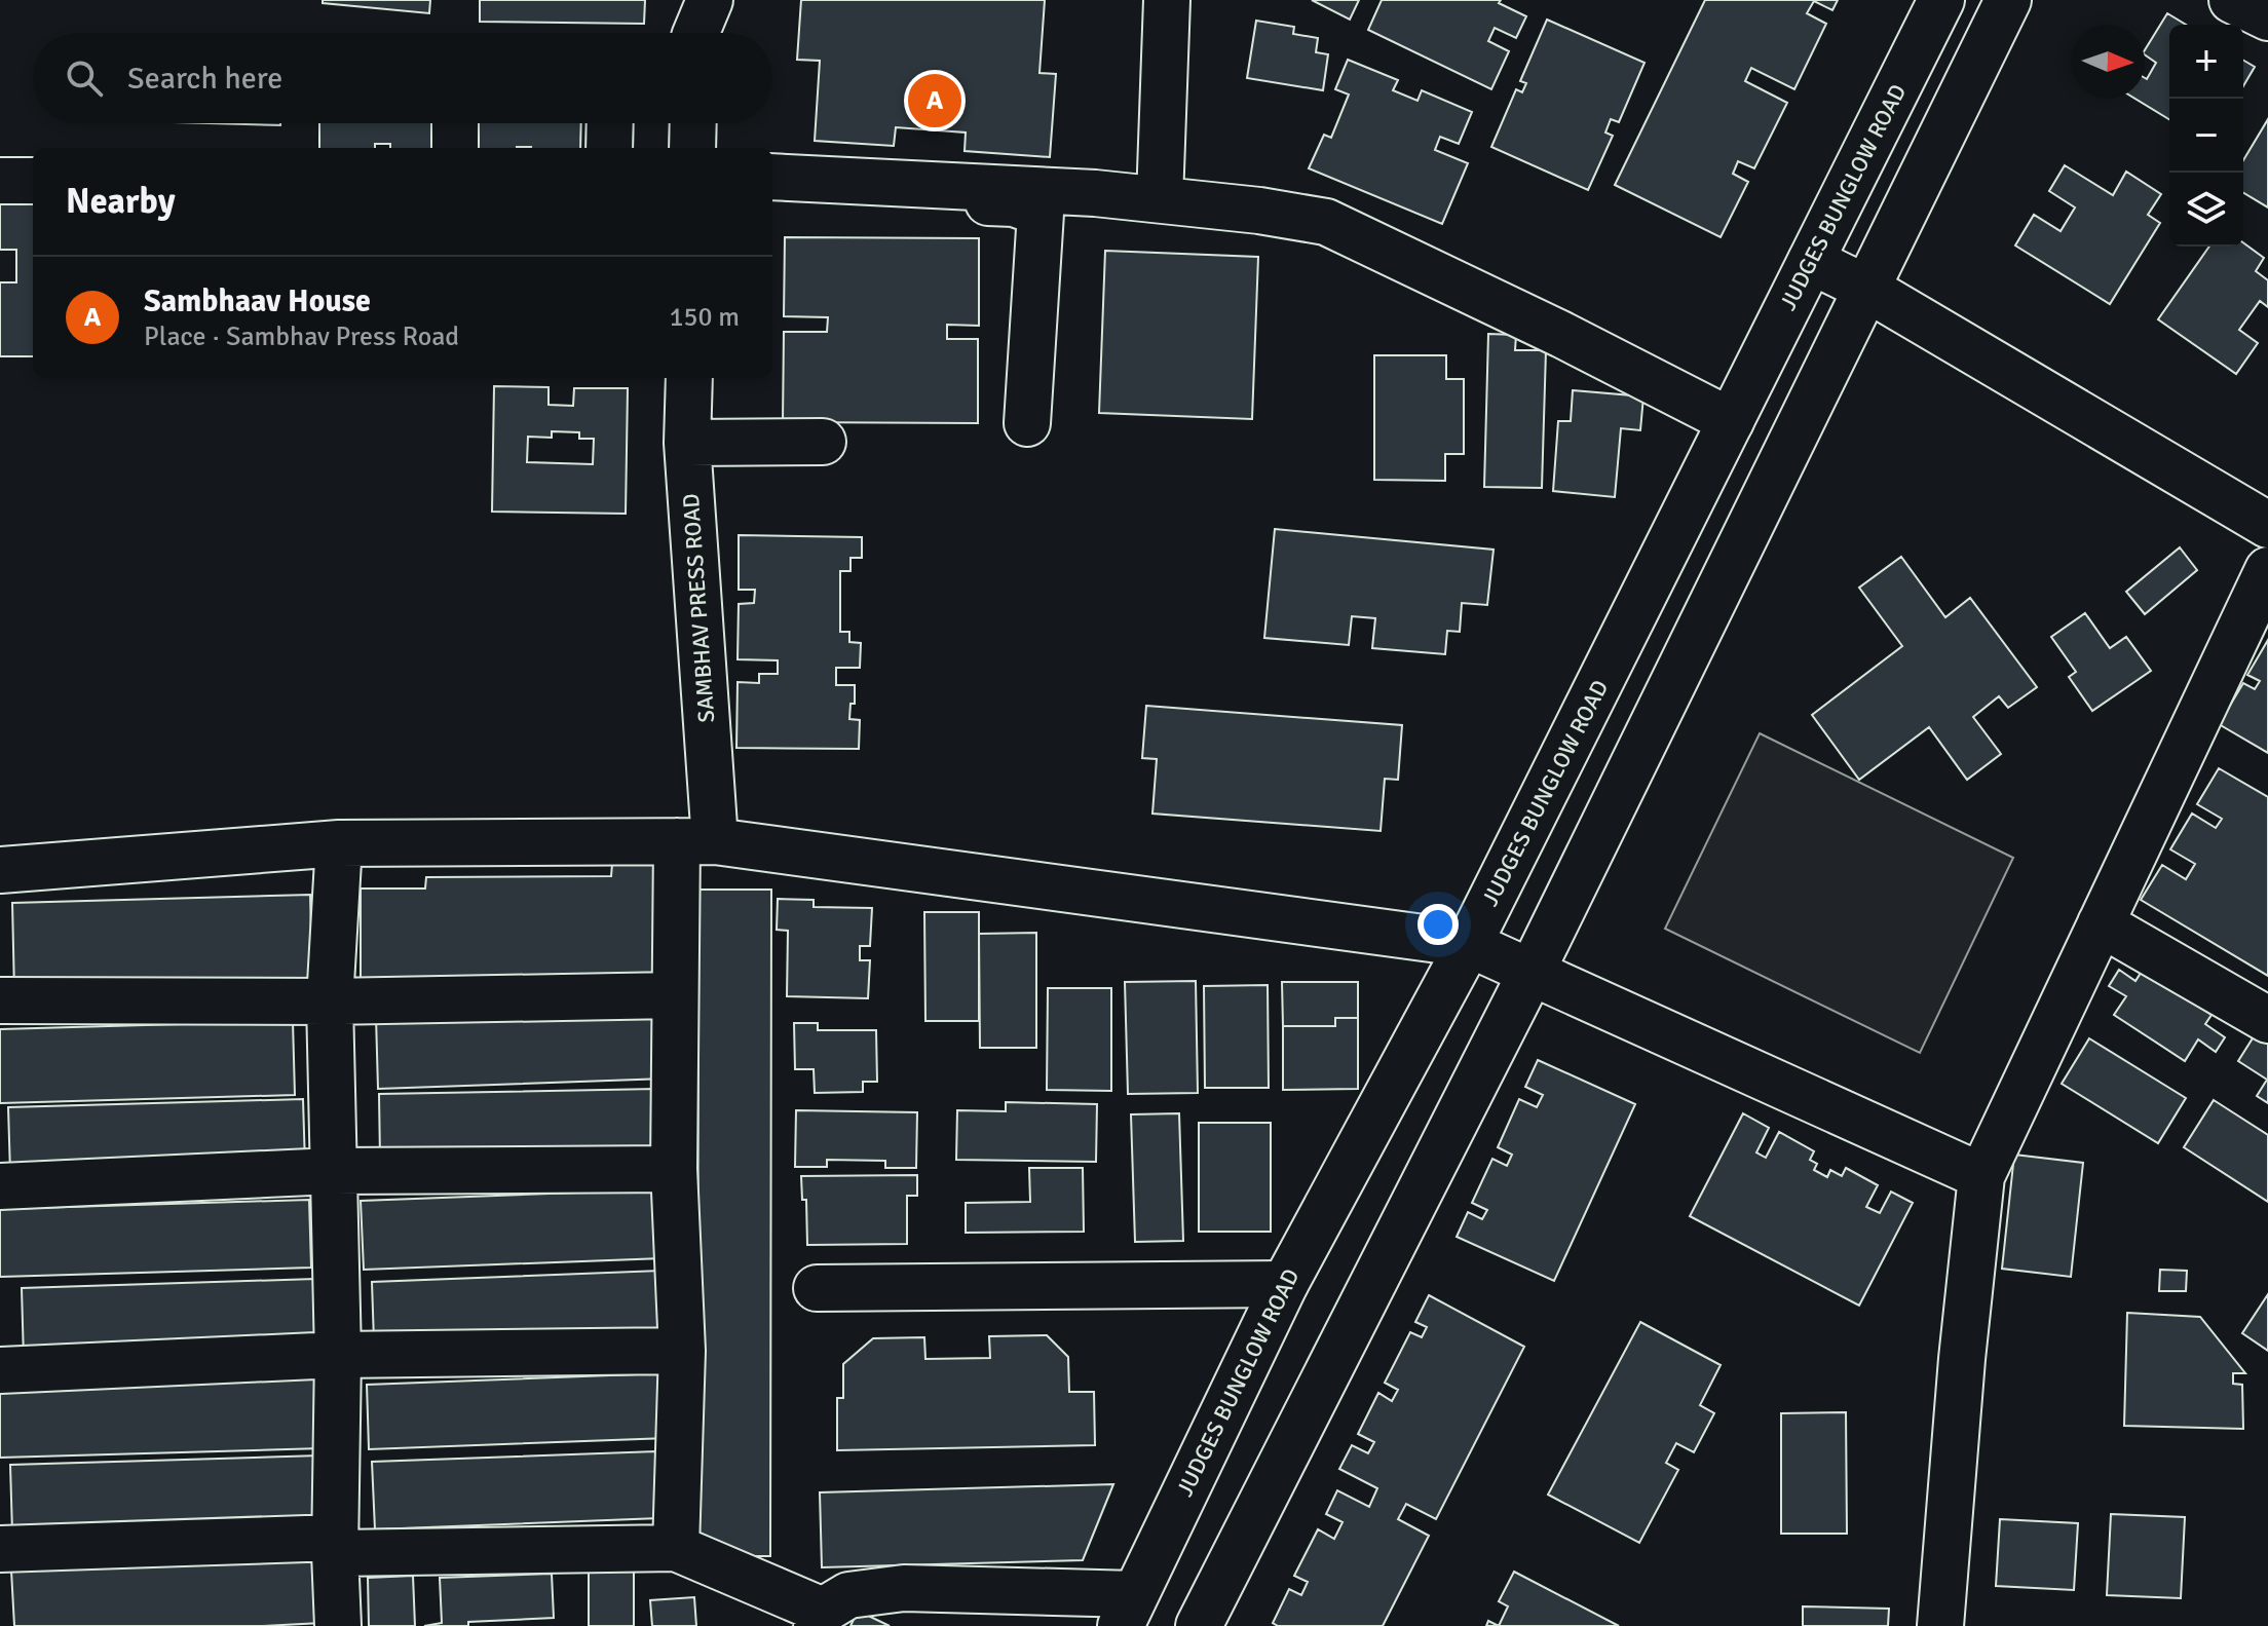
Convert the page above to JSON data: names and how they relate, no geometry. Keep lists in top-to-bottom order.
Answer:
{
  "streets": {
    "street": ["JUDGES BUNGLOW ROAD", "SAMBHAV PRESS ROAD"]
  },
  "north": "right",
  "page": {
    "map_buttons": ["+", "−"],
    "search": "Search here",
    "pins": "A",
    "heading": "Nearby",
    "list": [
      {
        "mark": "A",
        "name": "Sambhaav House",
        "note": "Place · Sambhav Press Road",
        "value": "150 m"
      }
    ]
  }
}
